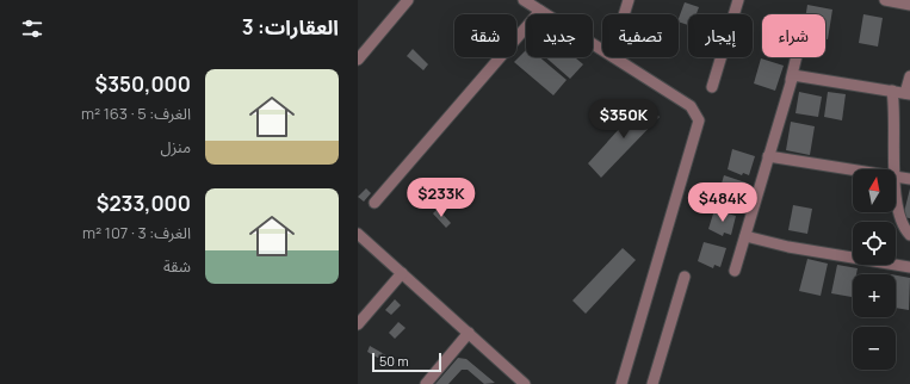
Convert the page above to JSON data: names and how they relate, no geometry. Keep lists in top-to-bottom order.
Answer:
{
  "scale_bar": "50 m",
  "north": "top",
  "page": {
    "heading": "العقارات: 3",
    "chip": [
      "شراء",
      "إيجار",
      "تصفية",
      "جديد",
      "شقة"
    ],
    "list": [
      {
        "name": "$350,000",
        "note": "الغرف: 5 · 163 m² · منزل"
      },
      {
        "name": "$233,000",
        "note": "الغرف: 3 · 107 m² · شقة"
      }
    ],
    "price": ["$350K", "$233K", "$484K"],
    "map_buttons": ["+", "−"],
    "scale": "50 m"
  }
}
